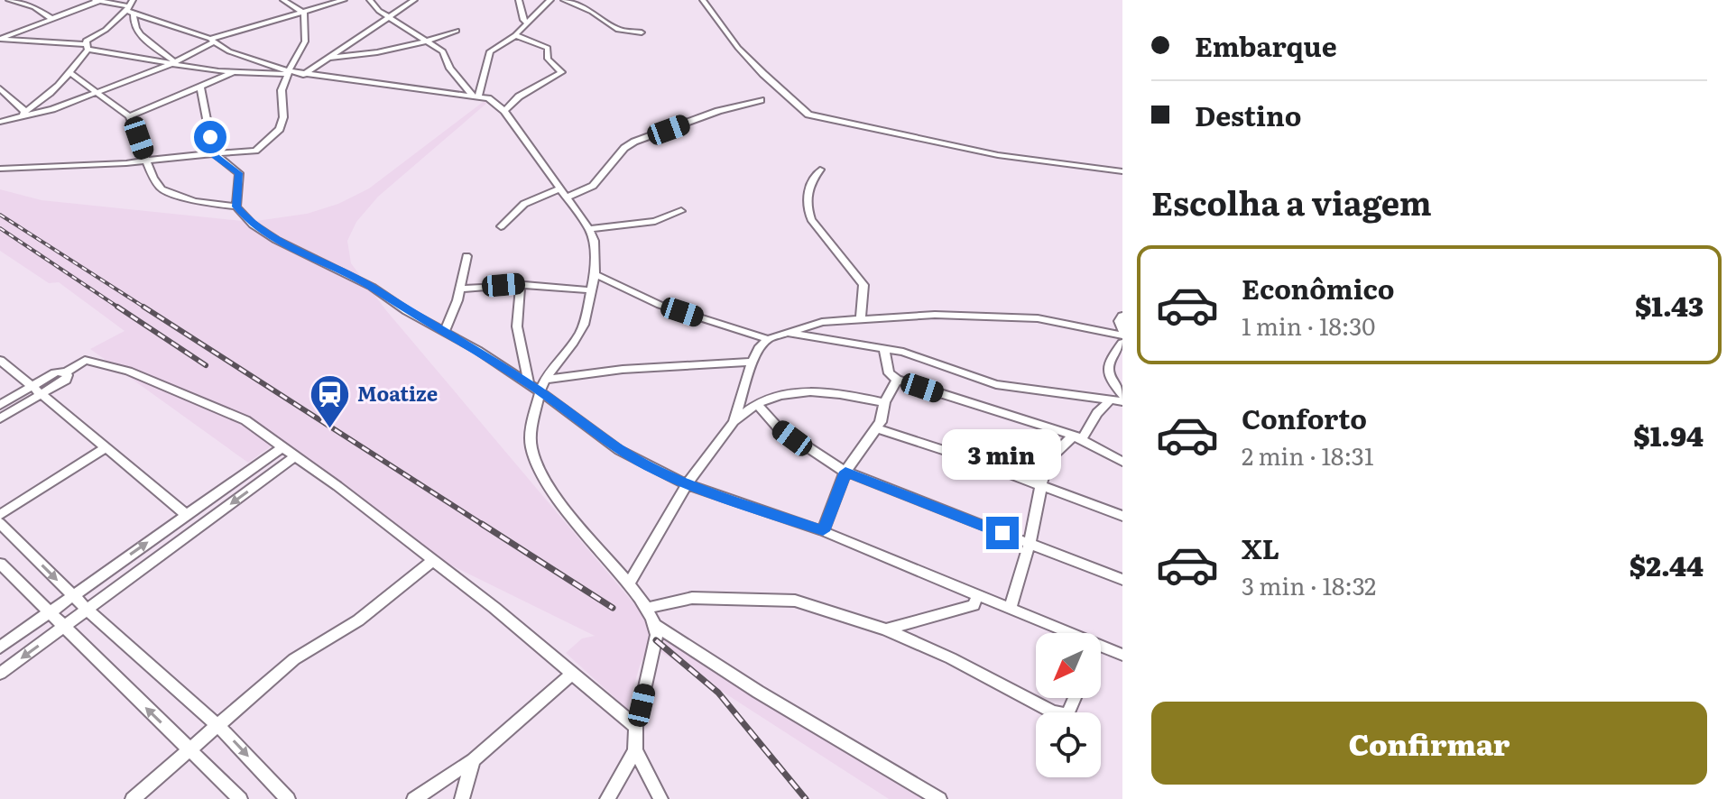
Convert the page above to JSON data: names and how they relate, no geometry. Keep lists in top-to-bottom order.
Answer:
{
  "places": {
    "station": ["Moatize"]
  },
  "north": "bottom left",
  "page": {
    "banner": ["Embarque", "Destino"],
    "heading": "Escolha a viagem",
    "list": [
      {
        "name": "Econômico",
        "note": "1 min · 18:30",
        "value": "$1.43"
      },
      {
        "name": "Conforto",
        "note": "2 min · 18:31",
        "value": "$1.94"
      },
      {
        "name": "XL",
        "note": "3 min · 18:32",
        "value": "$2.44"
      }
    ],
    "bubble": "3 min",
    "buttons": "Confirmar"
  }
}
